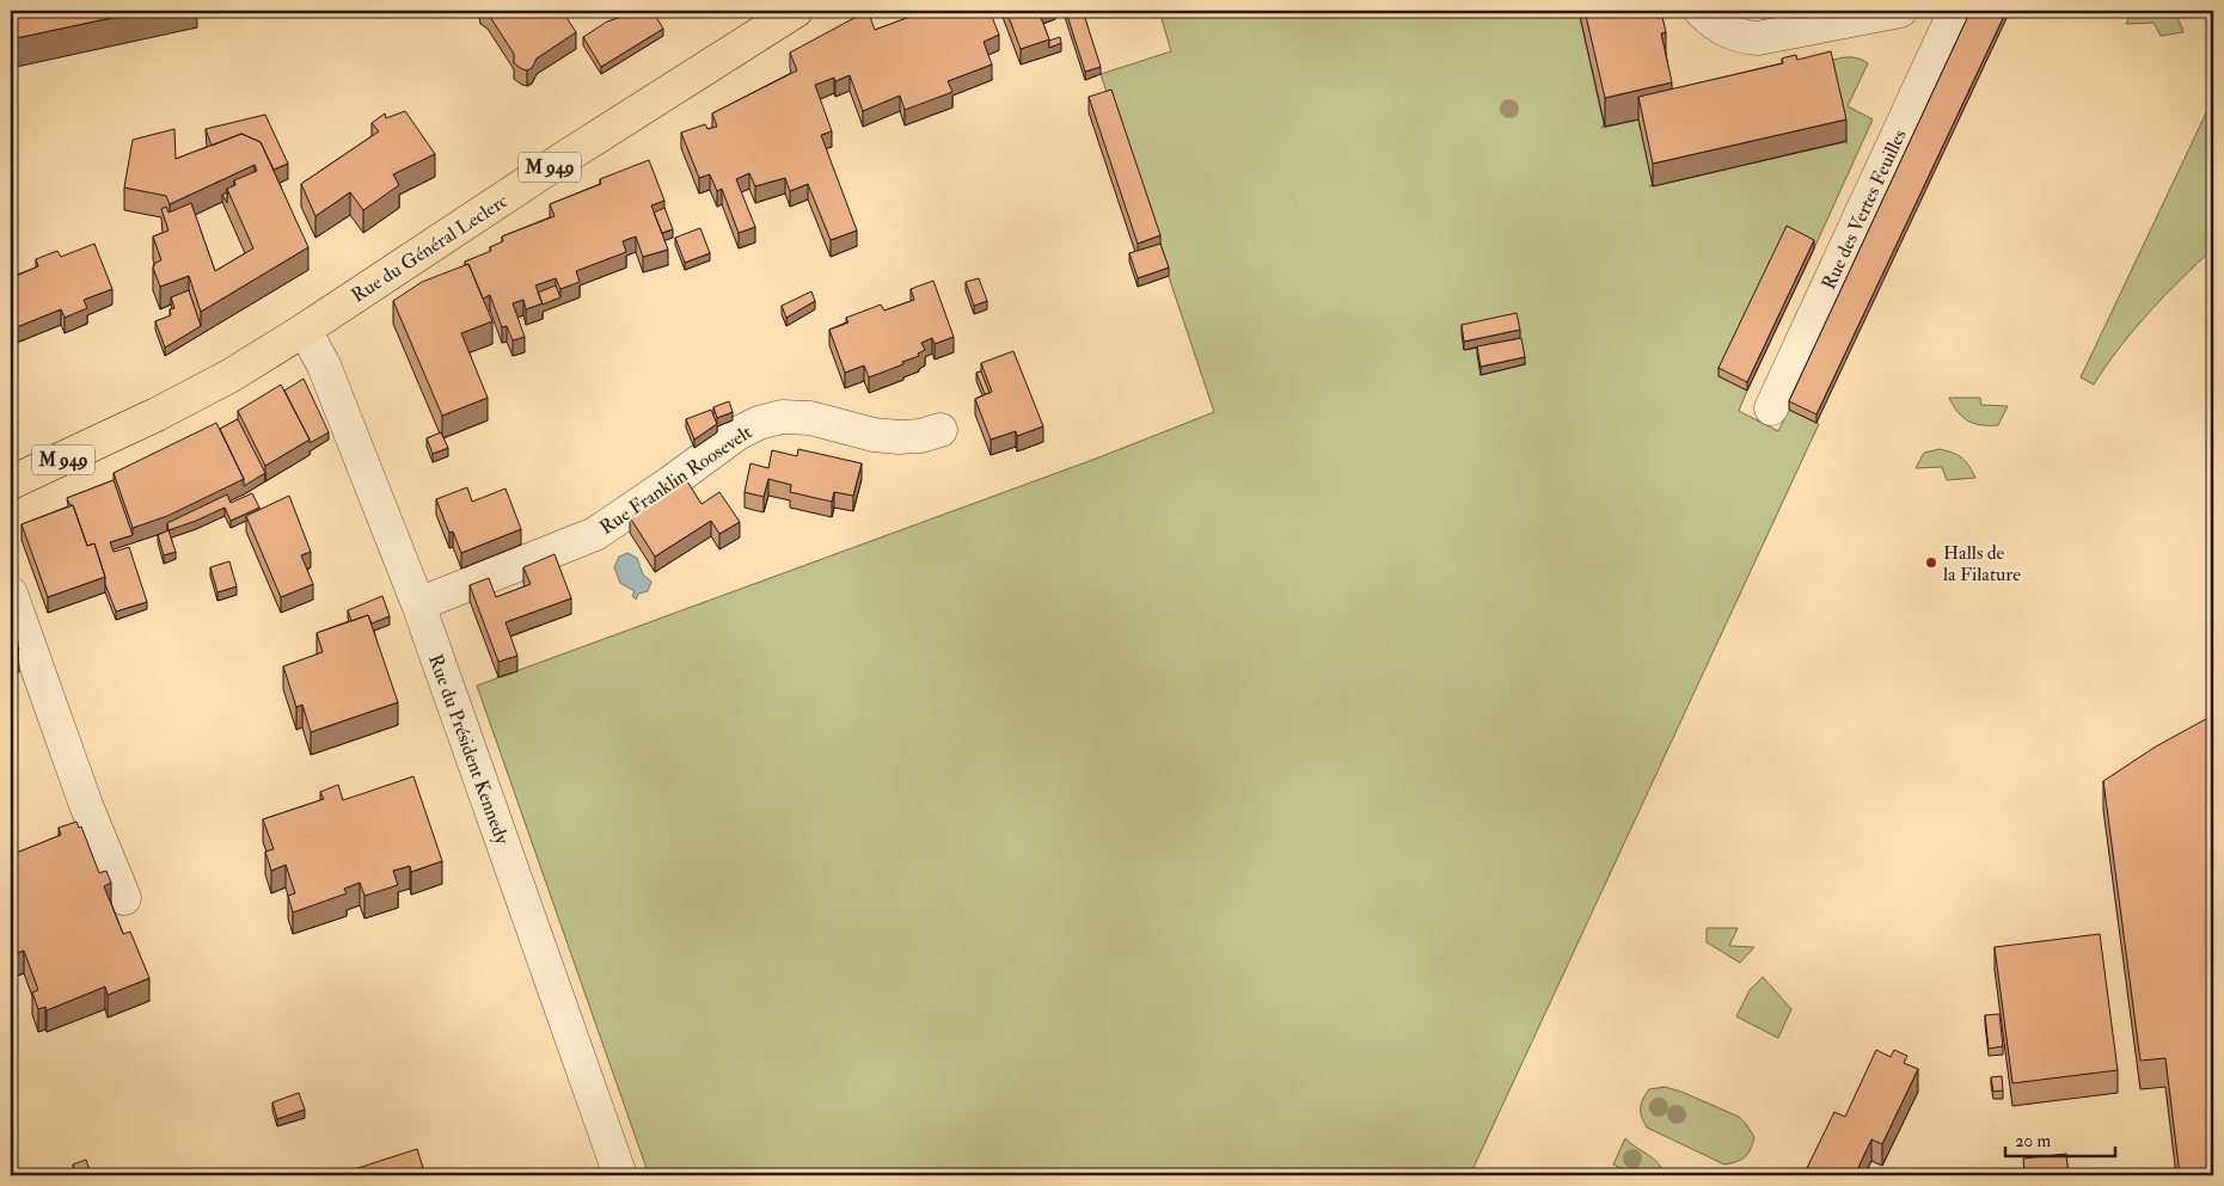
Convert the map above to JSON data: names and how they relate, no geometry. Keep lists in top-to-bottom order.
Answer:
{
  "streets": {
    "main road": ["M 949", "Rue du Général Leclerc"],
    "street": ["Rue des Vertes Feuilles", "Rue Franklin Roosevelt", "Rue du Président Kennedy"]
  },
  "crossings": [
    ["Rue du Général Leclerc", "Rue du Président Kennedy"],
    ["Rue Franklin Roosevelt", "Rue du Président Kennedy"]
  ],
  "places": ["Halls de la Filature"],
  "scale_bar": "20 m"
}
